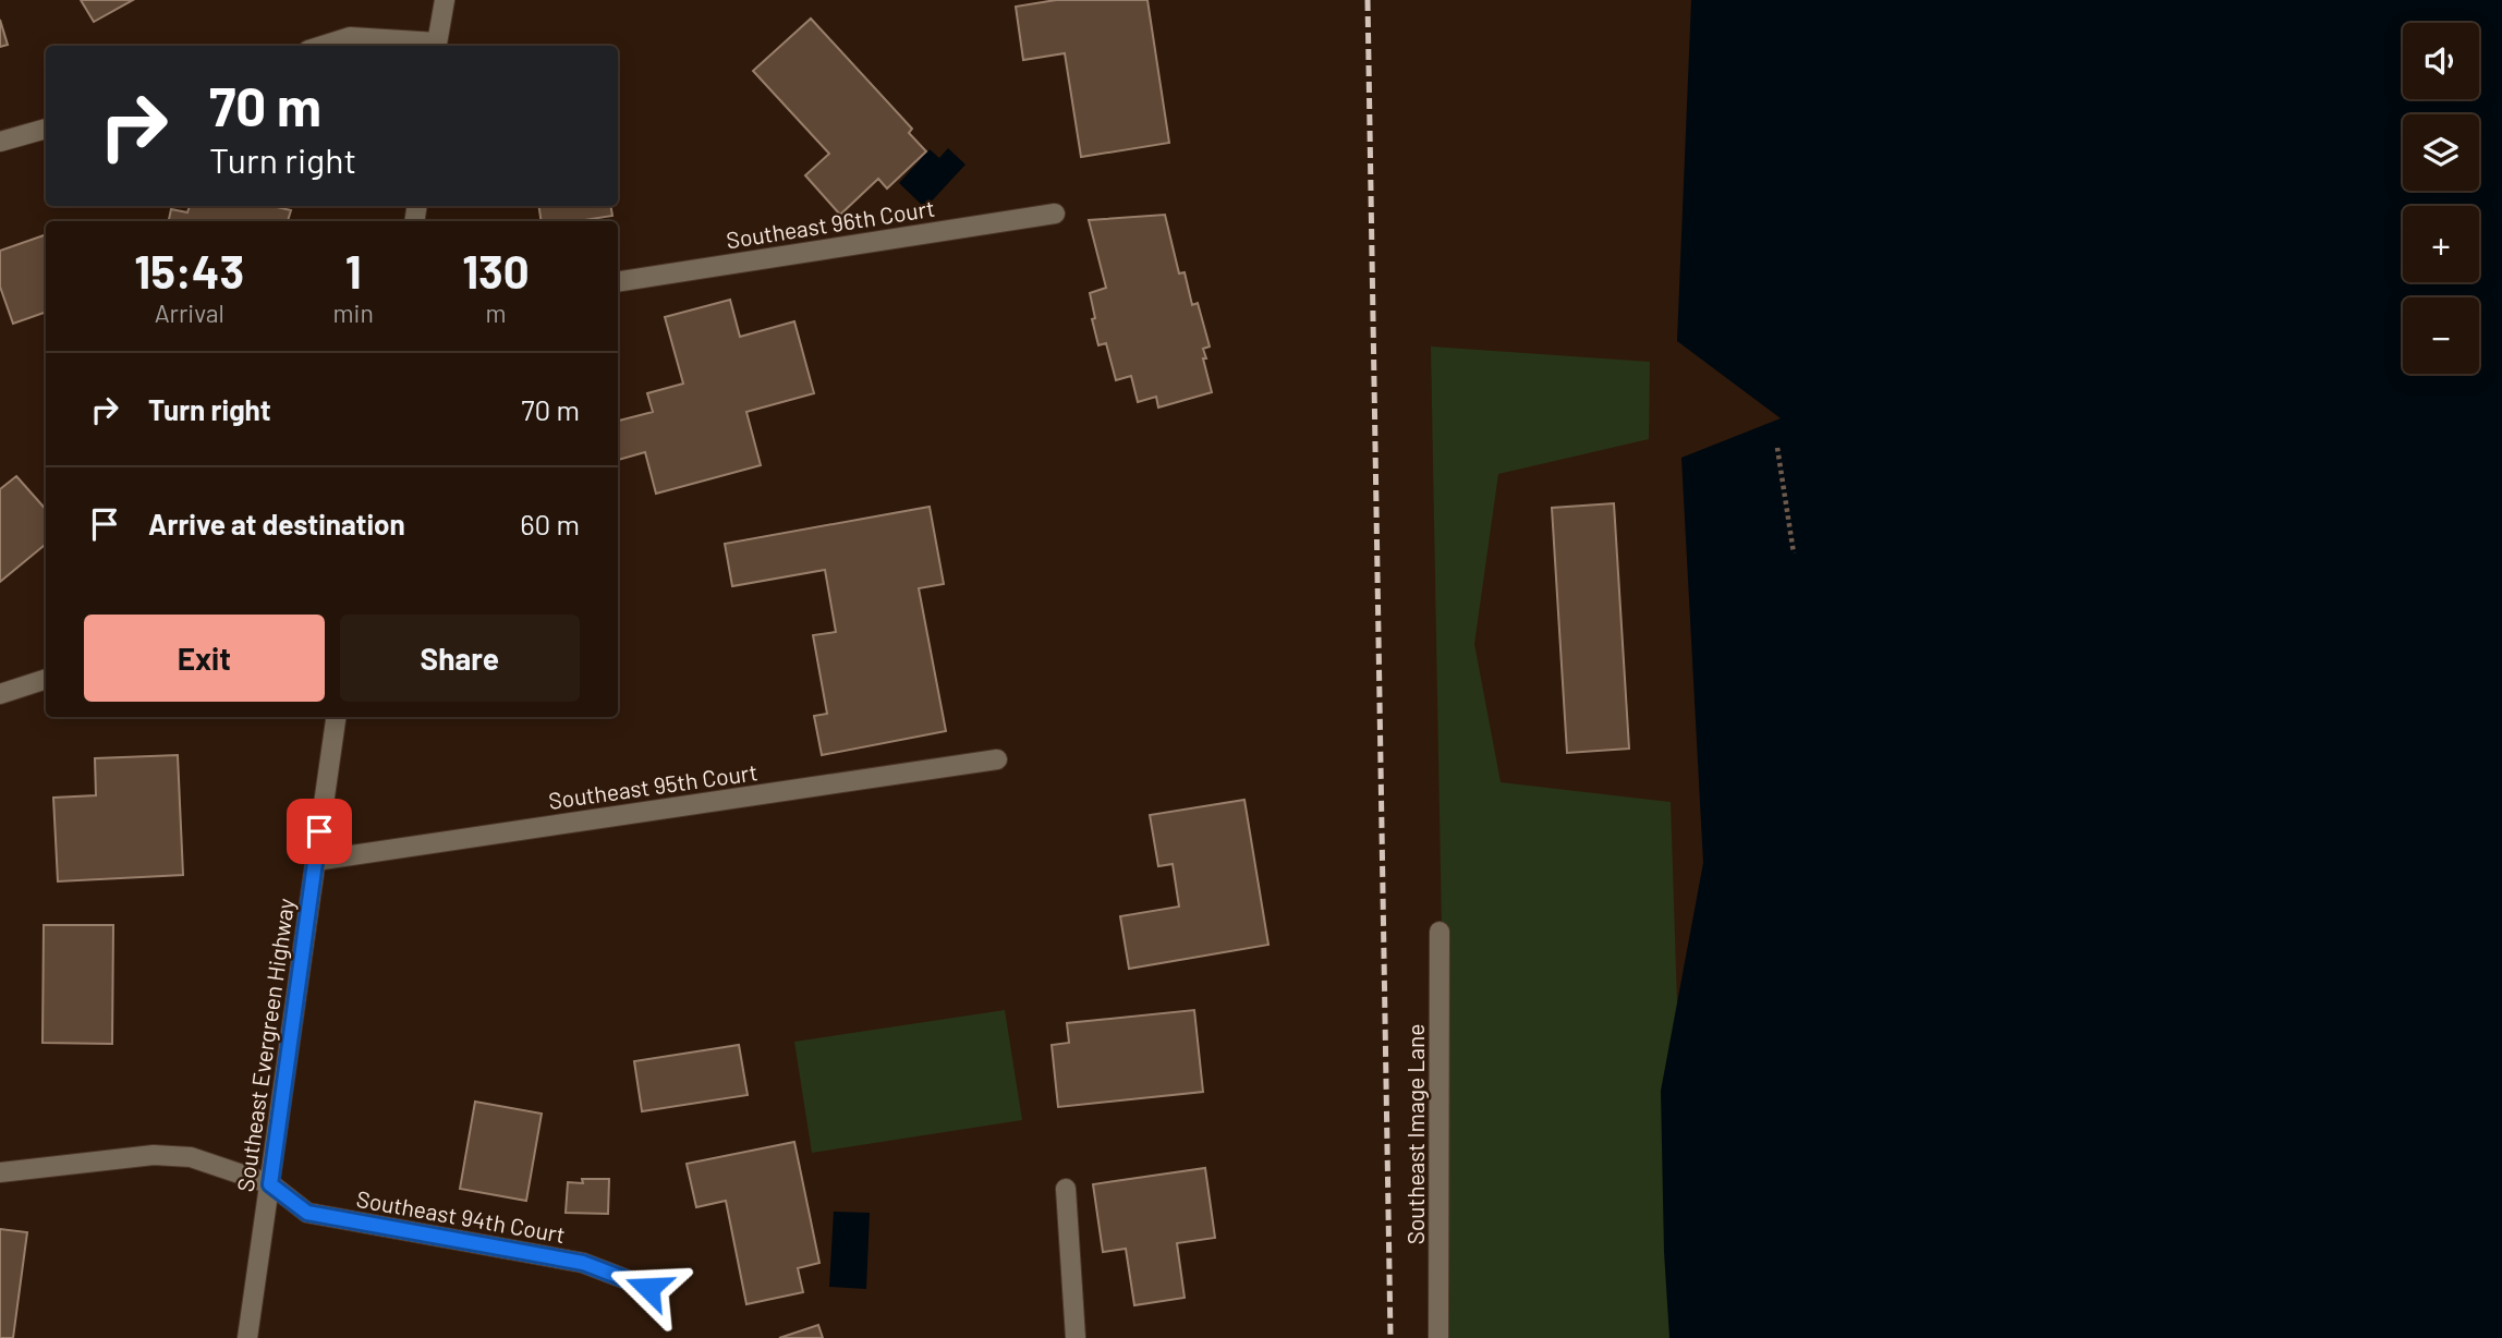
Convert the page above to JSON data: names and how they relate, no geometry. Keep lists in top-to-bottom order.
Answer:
{
  "streets": {
    "street": [
      "Southeast 96th Court",
      "Southeast 95th Court",
      "Southeast Evergreen Highway",
      "Southeast Image Lane",
      "Southeast 94th Court"
    ]
  },
  "crossings": [
    ["Southeast 95th Court", "Southeast Evergreen Highway"],
    ["Southeast Evergreen Highway", "Southeast 94th Court"]
  ],
  "page": {
    "map_buttons": ["+", "−"],
    "turn": ["70 m", "Turn right"],
    "eta": [
      "15:43",
      "Arrival",
      "1",
      "min",
      "130",
      "m"
    ],
    "list": [
      {
        "name": "Turn right",
        "value": "70 m"
      },
      {
        "name": "Arrive at destination",
        "value": "60 m"
      }
    ],
    "buttons": ["Exit", "Share"]
  }
}
